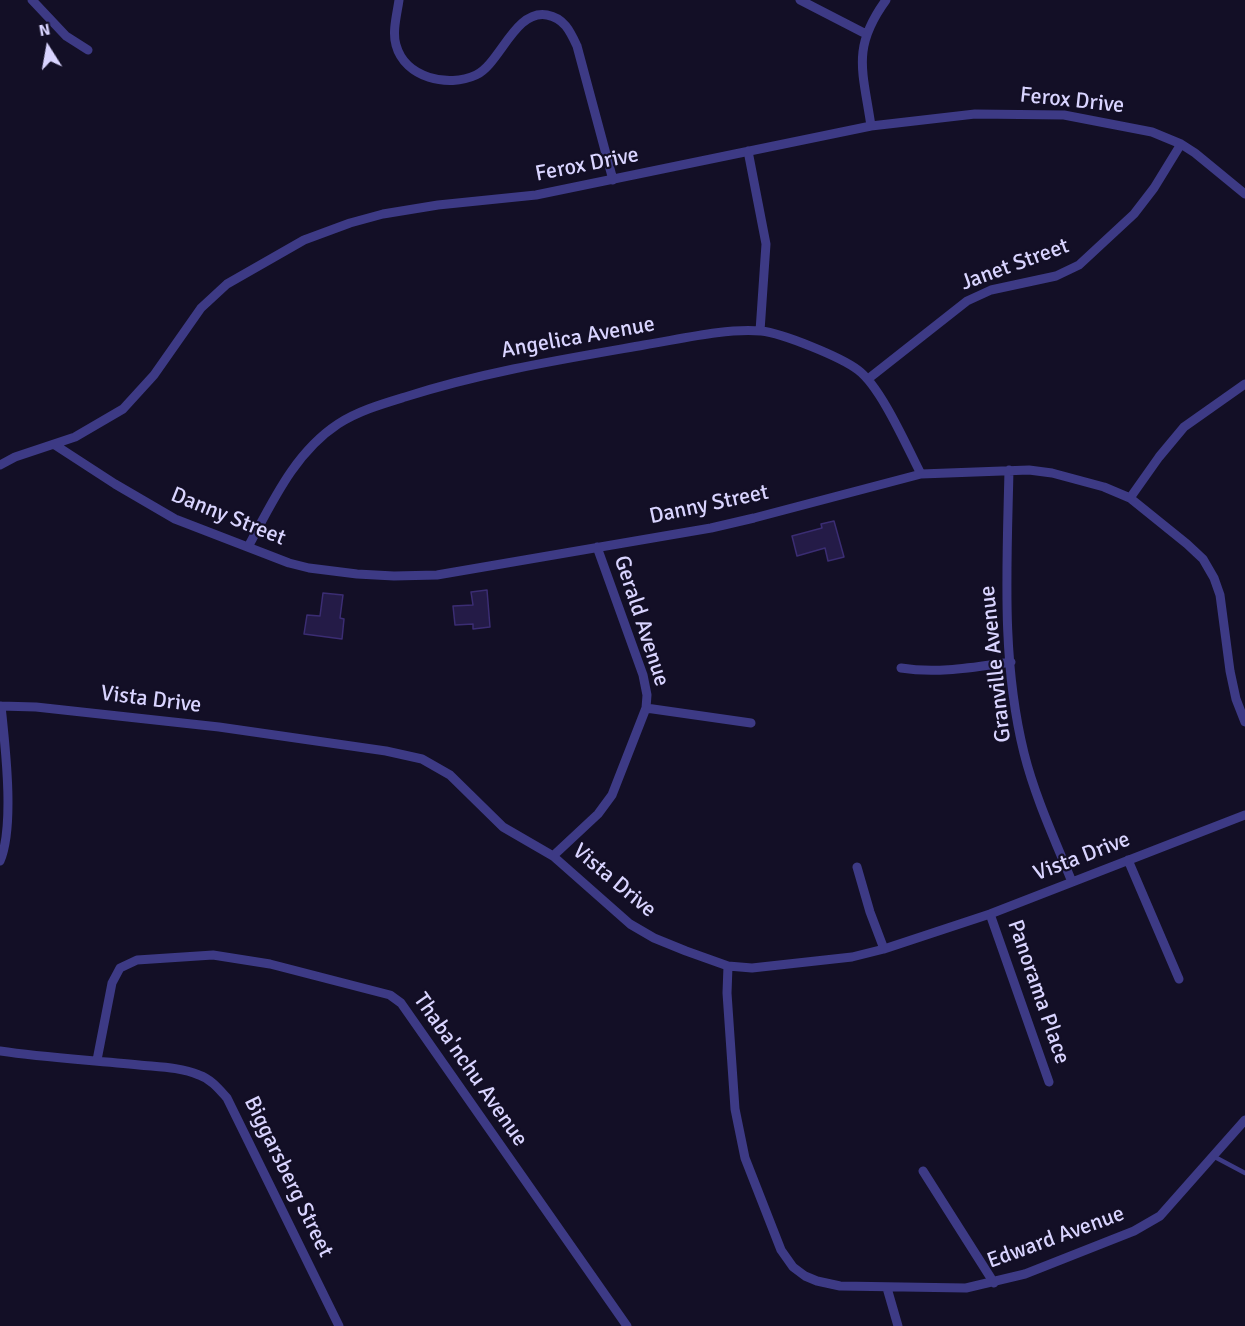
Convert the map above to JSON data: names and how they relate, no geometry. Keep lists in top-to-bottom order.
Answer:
{
  "streets": {
    "street": [
      "Ferox Drive",
      "Janet Street",
      "Angelica Avenue",
      "Danny Street",
      "Gerald Avenue",
      "Granville Avenue",
      "Vista Drive",
      "Panorama Place",
      "Thaba'nchu Avenue",
      "Biggarsberg Street",
      "Edward Avenue"
    ]
  },
  "crossings": [
    ["Ferox Drive", "Janet Street"],
    ["Ferox Drive", "Danny Street"],
    ["Janet Street", "Angelica Avenue"],
    ["Angelica Avenue", "Danny Street"],
    ["Danny Street", "Gerald Avenue"],
    ["Danny Street", "Granville Avenue"],
    ["Gerald Avenue", "Vista Drive"],
    ["Granville Avenue", "Vista Drive"],
    ["Vista Drive", "Panorama Place"],
    ["Vista Drive", "Edward Avenue"],
    ["Thaba'nchu Avenue", "Biggarsberg Street"]
  ],
  "north": "top"
}
